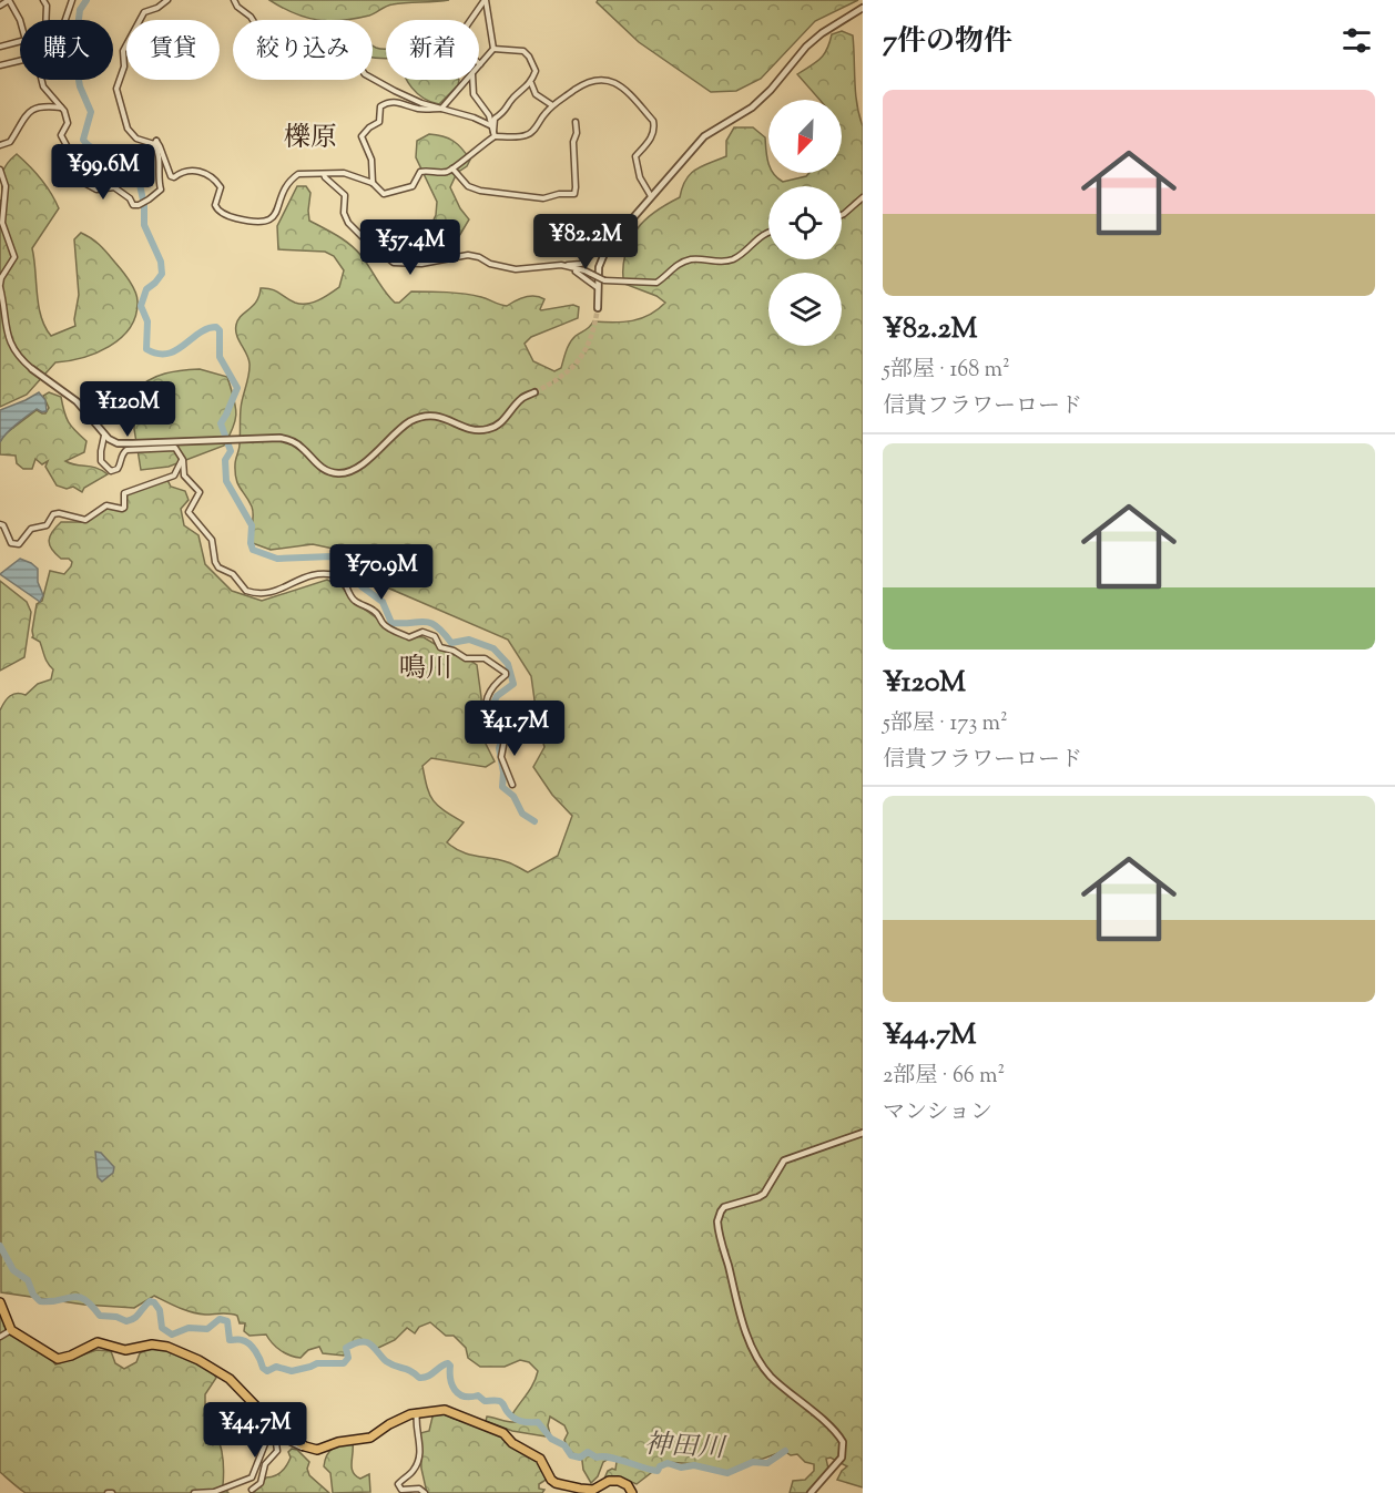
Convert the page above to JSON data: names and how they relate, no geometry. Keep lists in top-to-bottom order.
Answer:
{
  "districts": ["櫟原", "鳴川"],
  "water": ["神田川"],
  "north": "bottom left",
  "page": {
    "heading": "7件の物件",
    "chip": [
      "購入",
      "賃貸",
      "絞り込み",
      "新着"
    ],
    "list": [
      {
        "name": "¥82.2M",
        "note": "5部屋 · 168 m² · 信貴フラワーロード"
      },
      {
        "name": "¥120M",
        "note": "5部屋 · 173 m² · 信貴フラワーロード"
      },
      {
        "name": "¥44.7M",
        "note": "2部屋 · 66 m² · マンション"
      }
    ],
    "price": [
      "¥99.6M",
      "¥82.2M",
      "¥57.4M",
      "¥120M",
      "¥70.9M",
      "¥41.7M",
      "¥44.7M"
    ]
  }
}
